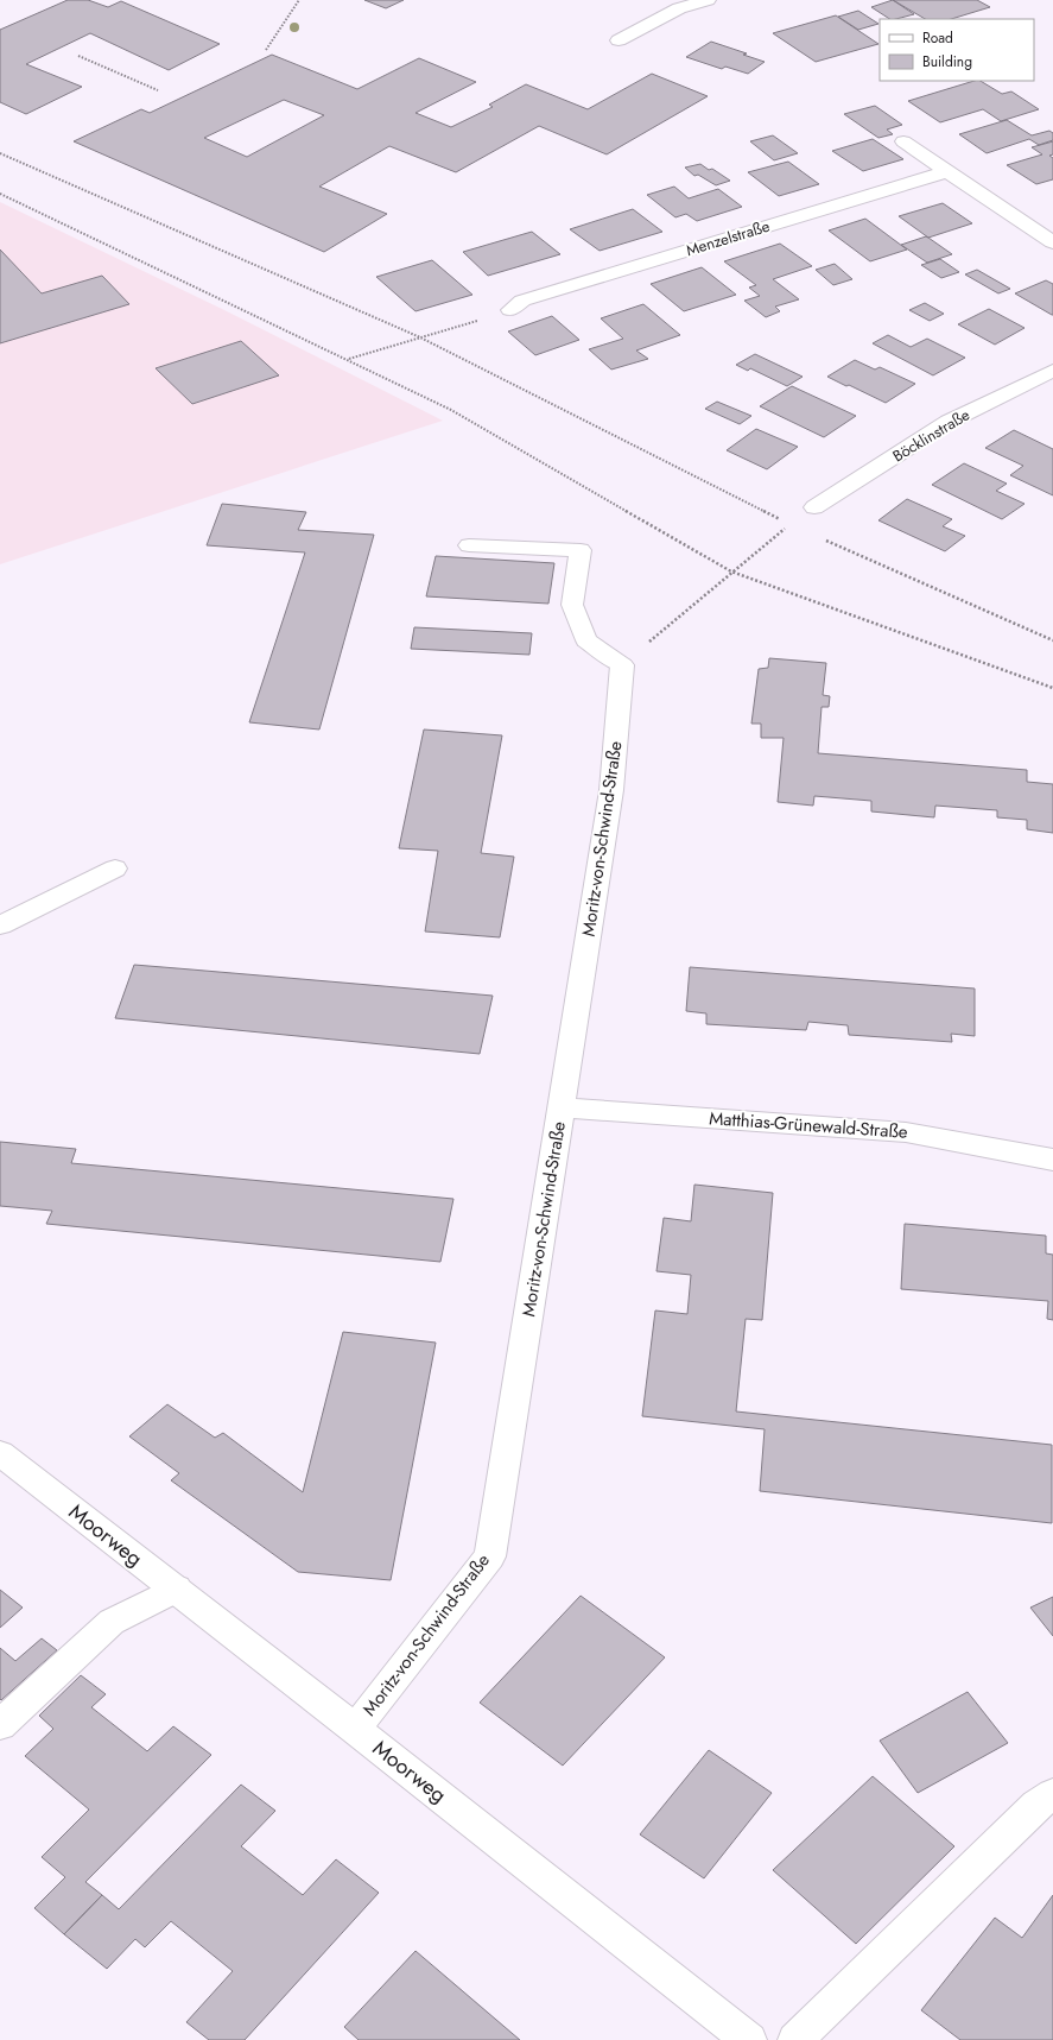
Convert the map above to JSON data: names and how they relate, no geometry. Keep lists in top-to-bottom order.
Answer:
{
  "streets": {
    "street": [
      "Menzelstraße",
      "Böcklinstraße",
      "Moritz-von-Schwind-Straße",
      "Matthias-Grünewald-Straße",
      "Moorweg"
    ]
  },
  "crossings": [
    ["Moritz-von-Schwind-Straße", "Matthias-Grünewald-Straße"],
    ["Moritz-von-Schwind-Straße", "Moorweg"]
  ],
  "legend": ["Road", "Building"]
}
